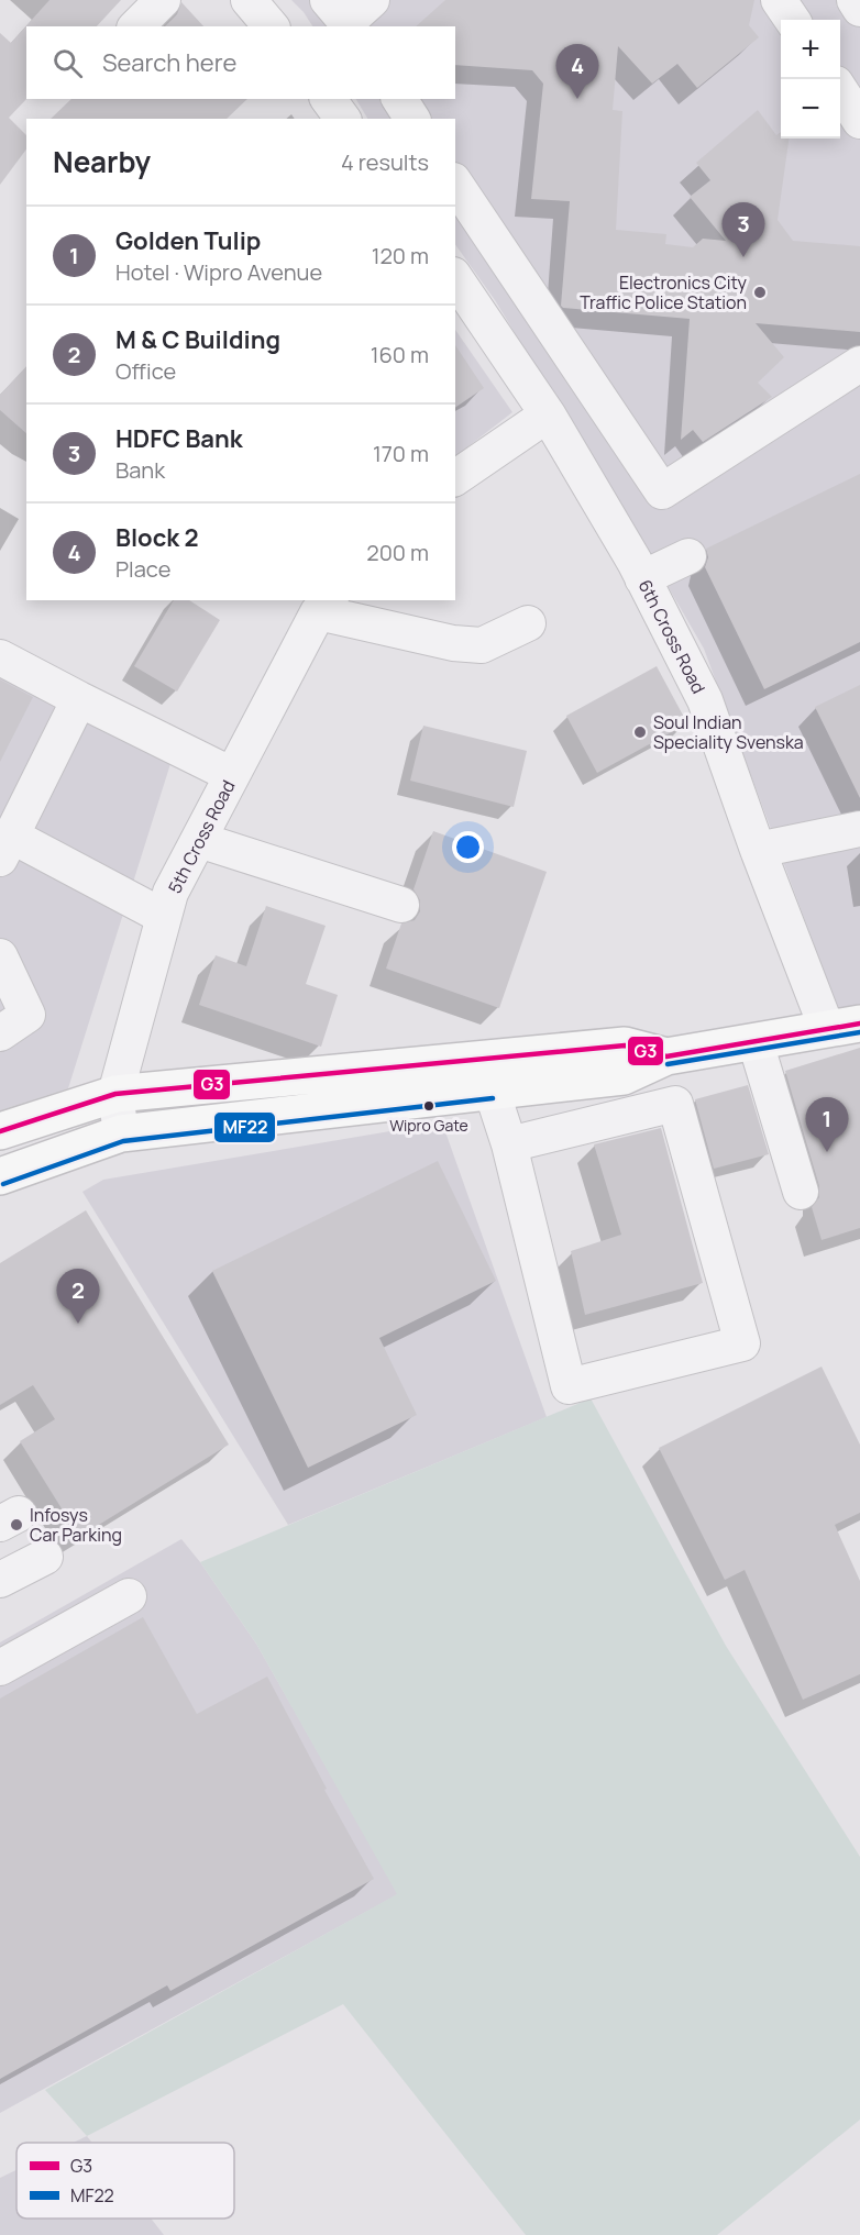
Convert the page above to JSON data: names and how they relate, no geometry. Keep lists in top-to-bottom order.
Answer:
{
  "streets": {
    "street": ["6th Cross Road", "5th Cross Road"]
  },
  "places": [
    "Electronics City Traffic Police Station",
    "Soul Indian Speciality Svenska",
    "Wipro Gate",
    "Infosys Car Parking"
  ],
  "lines": ["transit line G3", "transit line MF22"],
  "legend": ["G3", "MF22"],
  "page": {
    "map_buttons": ["+", "−"],
    "search": "Search here",
    "pins": [
      "4",
      "3",
      "1",
      "2"
    ],
    "heading": ["Nearby", "4 results"],
    "list": [
      {
        "mark": "1",
        "name": "Golden Tulip",
        "note": "Hotel · Wipro Avenue",
        "value": "120 m"
      },
      {
        "mark": "2",
        "name": "M & C Building",
        "note": "Office",
        "value": "160 m"
      },
      {
        "mark": "3",
        "name": "HDFC Bank",
        "note": "Bank",
        "value": "170 m"
      },
      {
        "mark": "4",
        "name": "Block 2",
        "note": "Place",
        "value": "200 m"
      }
    ]
  }
}
